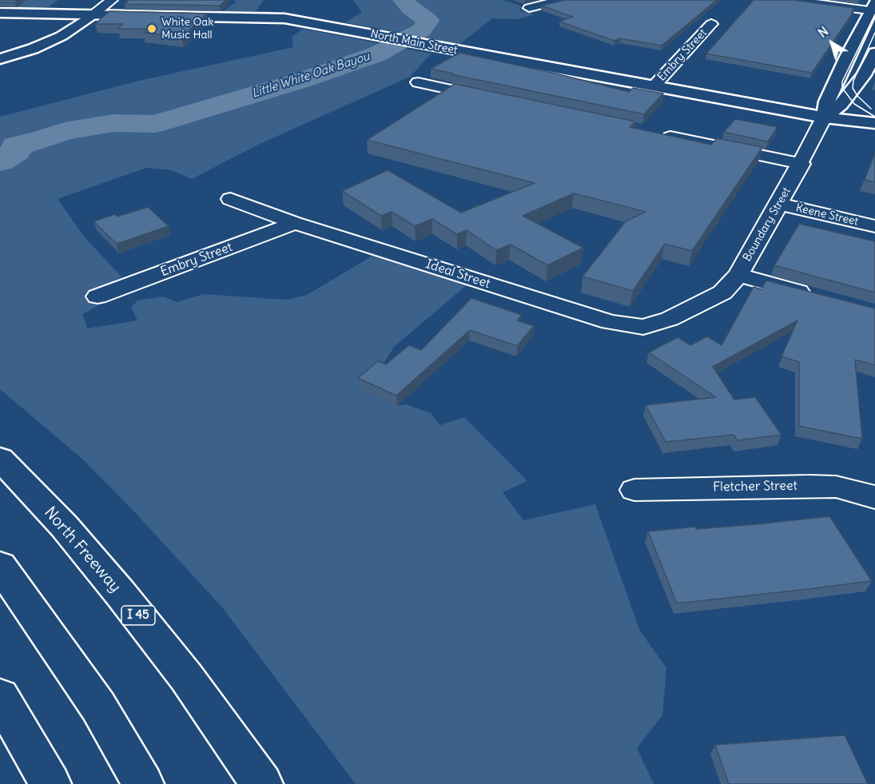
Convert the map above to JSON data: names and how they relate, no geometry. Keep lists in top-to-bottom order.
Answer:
{
  "streets": {
    "main road": [
      "North Main Street",
      "Boundary Street",
      "North Freeway",
      "I 45"
    ],
    "street": [
      "Embry Street",
      "Keene Street",
      "Ideal Street",
      "Fletcher Street"
    ]
  },
  "crossings": [
    ["North Main Street", "Embry Street"],
    ["North Main Street", "Boundary Street"],
    ["Embry Street", "Ideal Street"],
    ["Keene Street", "Boundary Street"],
    ["Boundary Street", "Ideal Street"]
  ],
  "water": ["Little White Oak Bayou"],
  "places": ["White Oak Music Hall"],
  "north": "top left"
}
